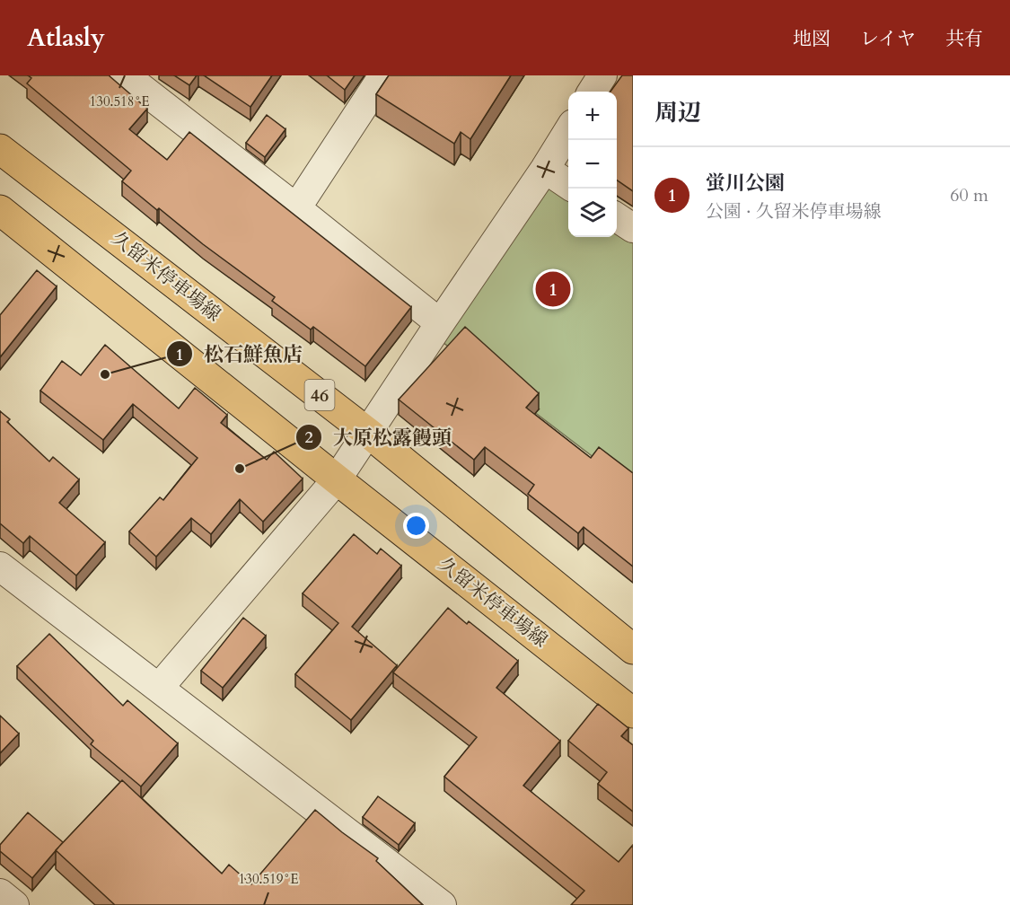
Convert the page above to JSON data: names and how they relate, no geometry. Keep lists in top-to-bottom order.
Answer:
{
  "streets": {
    "main road": ["久留米停車場線", "46"]
  },
  "places": ["松石鮮魚店", "大原松露饅頭"],
  "page": {
    "header": "Atlasly",
    "nav": ["地図", "レイヤ", "共有"],
    "heading": "周辺",
    "map_buttons": ["+", "−"],
    "list": [
      {
        "mark": "1",
        "name": "蛍川公園",
        "note": "公園 · 久留米停車場線",
        "value": "60 m"
      }
    ],
    "pins": "1"
  },
  "coordinates": ["130.518°E", "130.519°E"]
}
